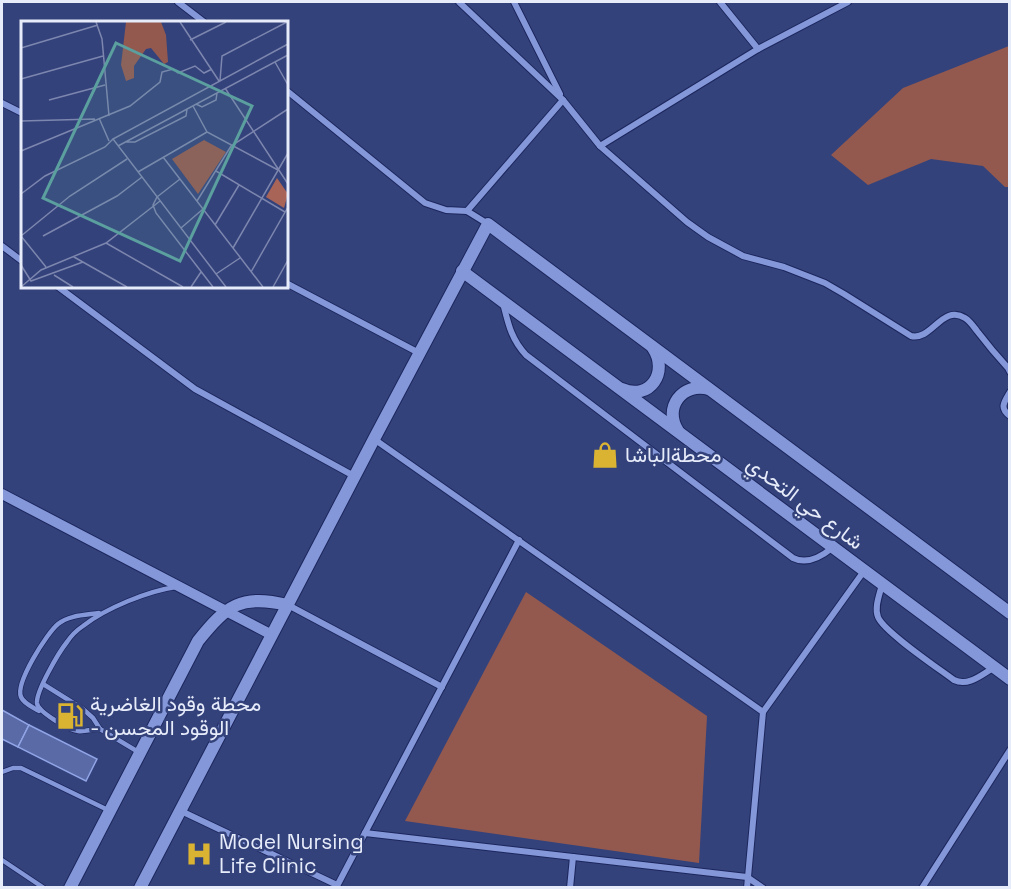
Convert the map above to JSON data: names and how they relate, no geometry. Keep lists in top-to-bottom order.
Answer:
{
  "streets": {
    "main road": ["شارع حي التحدي"]
  },
  "places": {
    "shop": ["محطةالباشا"],
    "fuel station": ["محطة وقود الغاضرية - الوقود المحسن"],
    "hospital": ["Model Nursing Life Clinic"]
  }
}
